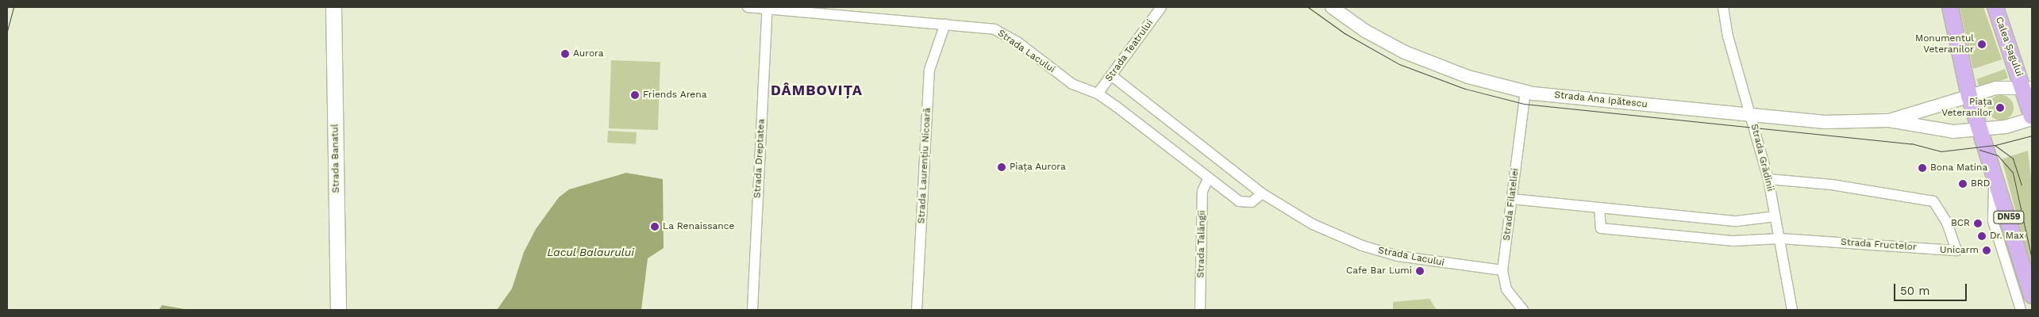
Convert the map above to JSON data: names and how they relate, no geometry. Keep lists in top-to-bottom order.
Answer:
{
  "streets": {
    "main road": ["Calea Șagului", "Strada Banatul", "DN59"],
    "street": [
      "Strada Teatrului",
      "Strada Lacului",
      "Strada Ana Ipătescu",
      "Strada Grădinii",
      "Strada Dreptatea",
      "Strada Laurențiu Nicoară",
      "Strada Filateliei",
      "Strada Talăngii",
      "Strada Fructelor"
    ]
  },
  "crossings": [
    ["Strada Teatrului", "Strada Lacului"],
    ["Strada Lacului", "Strada Dreptatea"],
    ["Strada Lacului", "Strada Laurențiu Nicoară"],
    ["Strada Lacului", "Strada Filateliei"],
    ["Strada Lacului", "Strada Talăngii"],
    ["Strada Ana Ipătescu", "Strada Grădinii"],
    ["Strada Ana Ipătescu", "Strada Filateliei"],
    ["Strada Ana Ipătescu", "DN59"],
    ["Strada Grădinii", "Strada Fructelor"]
  ],
  "districts": ["DÂMBOVIȚA"],
  "water": ["Lacul Balaurului"],
  "places": [
    "Monumentul Veteranilor",
    "Aurora",
    "Friends Arena",
    "Piața Veteranilor",
    "Piața Aurora",
    "Bona Matina",
    "BRD",
    "BCR",
    "La Renaissance",
    "Dr. Max",
    "Unicarm",
    "Cafe Bar Lumi"
  ],
  "scale_bar": "50 m"
}
